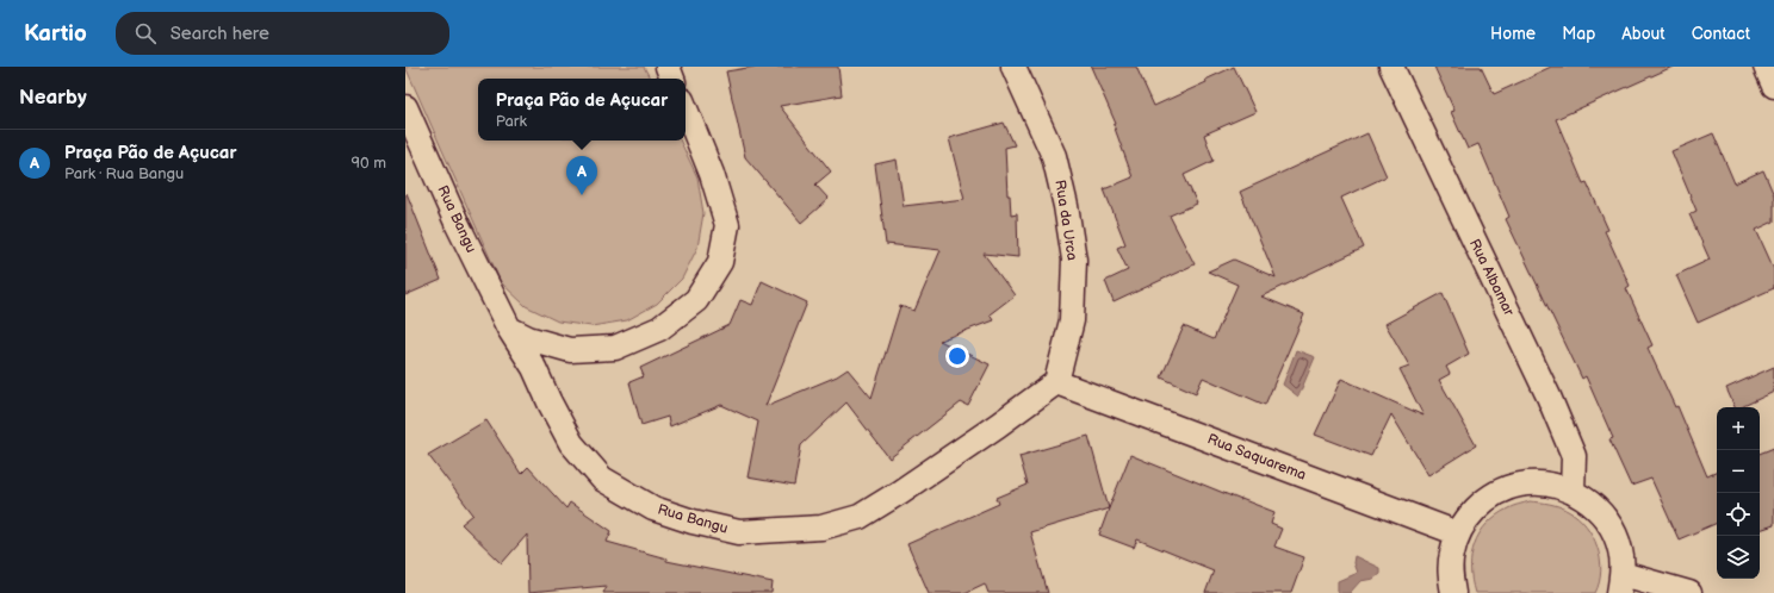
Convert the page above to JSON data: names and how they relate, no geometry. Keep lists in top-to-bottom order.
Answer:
{
  "streets": {
    "street": [
      "Rua Bangu",
      "Rua da Urca",
      "Rua Albamar",
      "Rua Saquarema"
    ]
  },
  "crossings": [
    ["Rua Bangu", "Rua da Urca"],
    ["Rua Bangu", "Rua Saquarema"],
    ["Rua da Urca", "Rua Saquarema"]
  ],
  "page": {
    "header": "Kartio",
    "search": "Search here",
    "nav": [
      "Home",
      "Map",
      "About",
      "Contact"
    ],
    "heading": "Nearby",
    "popup": ["Praça Pão de Açucar", "Park"],
    "list": [
      {
        "mark": "A",
        "name": "Praça Pão de Açucar",
        "note": "Park · Rua Bangu",
        "value": "90 m"
      }
    ],
    "pins": "A",
    "map_buttons": ["+", "−"]
  }
}
